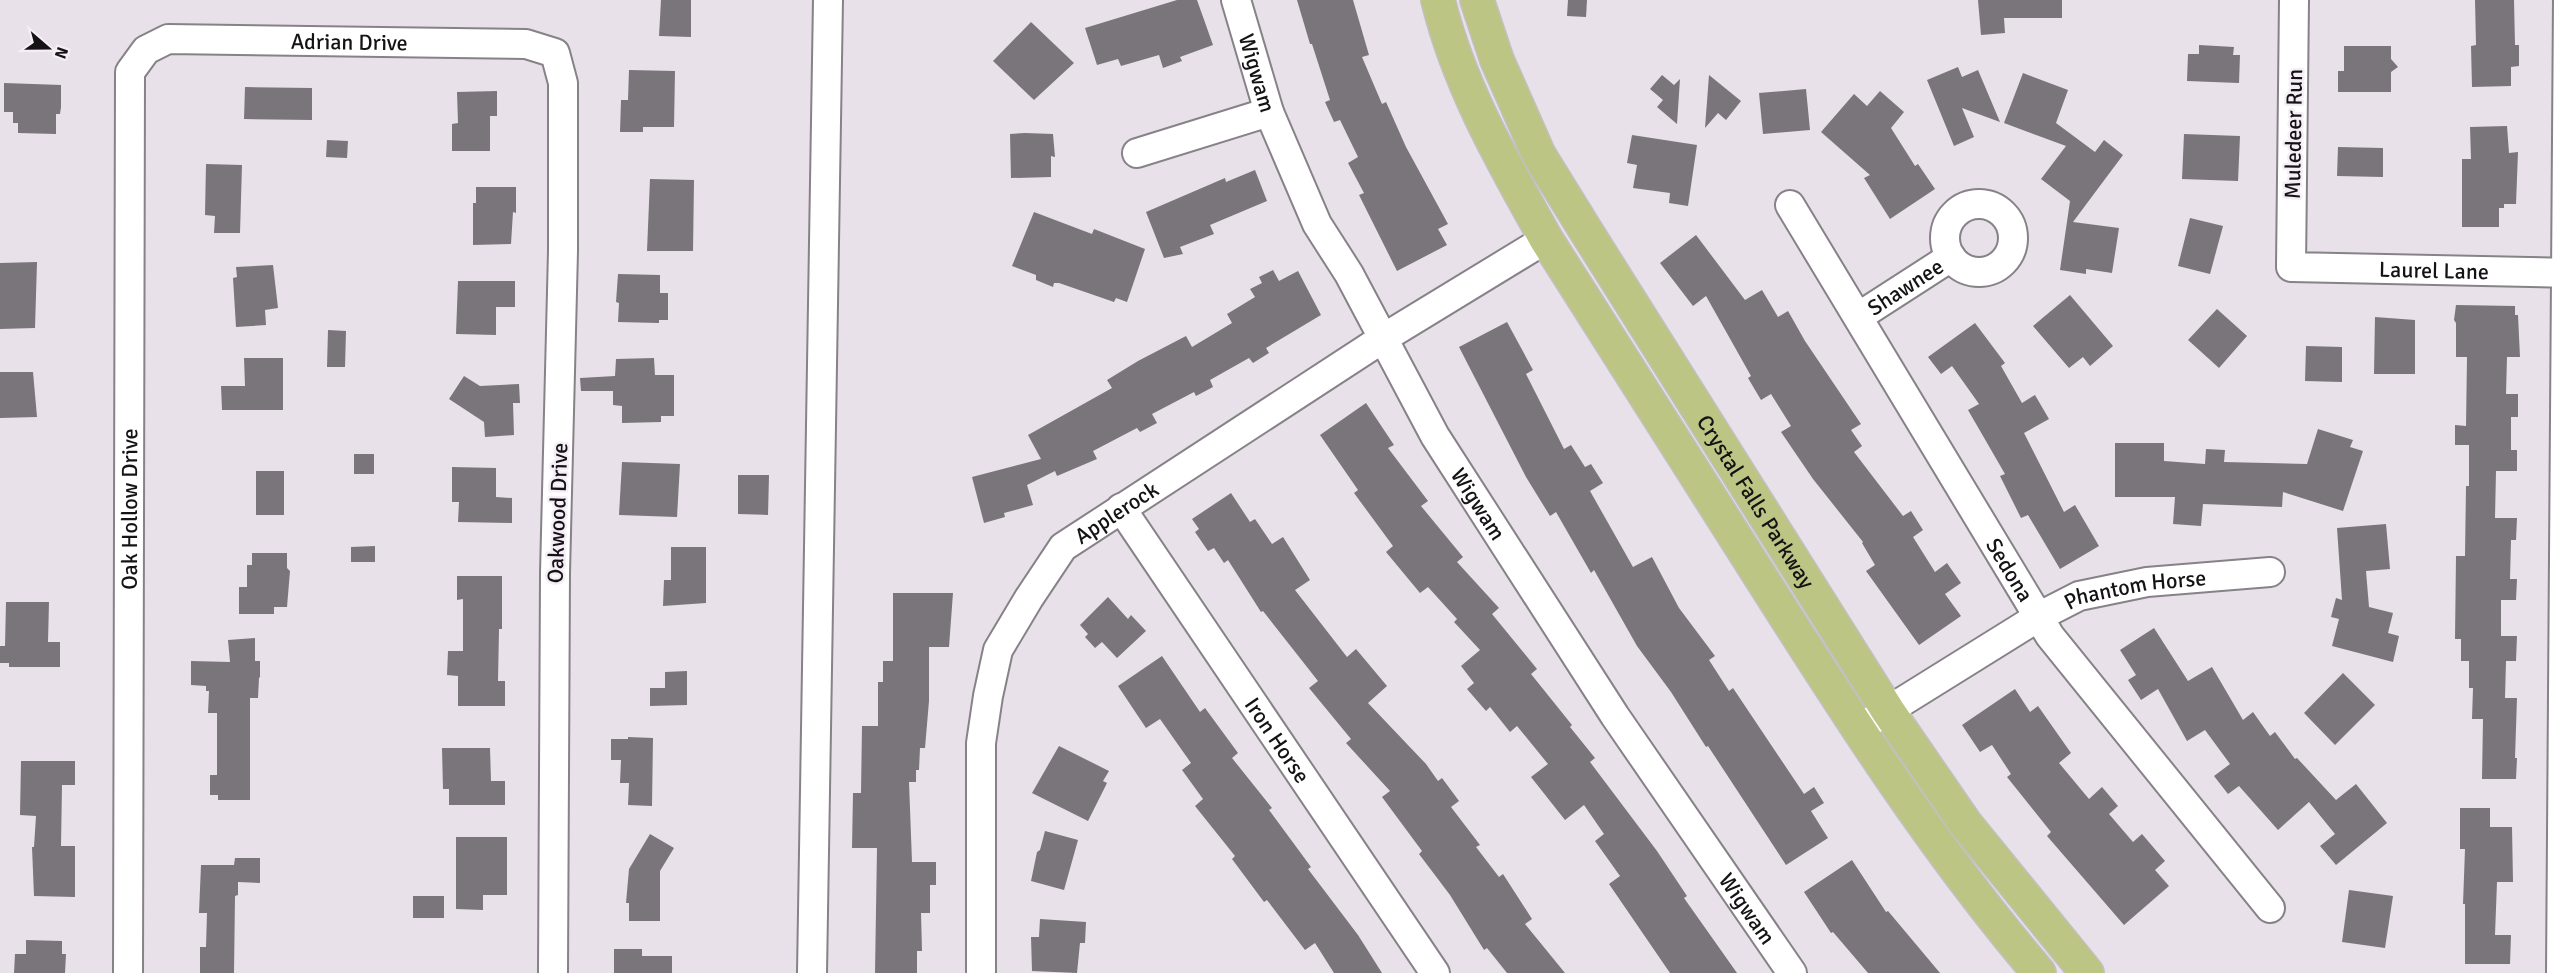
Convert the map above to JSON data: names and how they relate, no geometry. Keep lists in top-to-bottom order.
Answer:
{
  "streets": {
    "main road": ["Crystal Falls Parkway"],
    "street": [
      "Adrian Drive",
      "Wigwam",
      "Muledeer Run",
      "Laurel Lane",
      "Shawnee",
      "Oak Hollow Drive",
      "Applerock",
      "Oakwood Drive",
      "Sedona",
      "Phantom Horse",
      "Iron Horse"
    ]
  },
  "crossings": [
    ["Adrian Drive", "Oak Hollow Drive"],
    ["Adrian Drive", "Oakwood Drive"],
    ["Wigwam", "Applerock"],
    ["Muledeer Run", "Laurel Lane"],
    ["Shawnee", "Sedona"],
    ["Crystal Falls Parkway", "Applerock"],
    ["Crystal Falls Parkway", "Phantom Horse"],
    ["Applerock", "Iron Horse"],
    ["Sedona", "Phantom Horse"]
  ],
  "north": "right"
}
